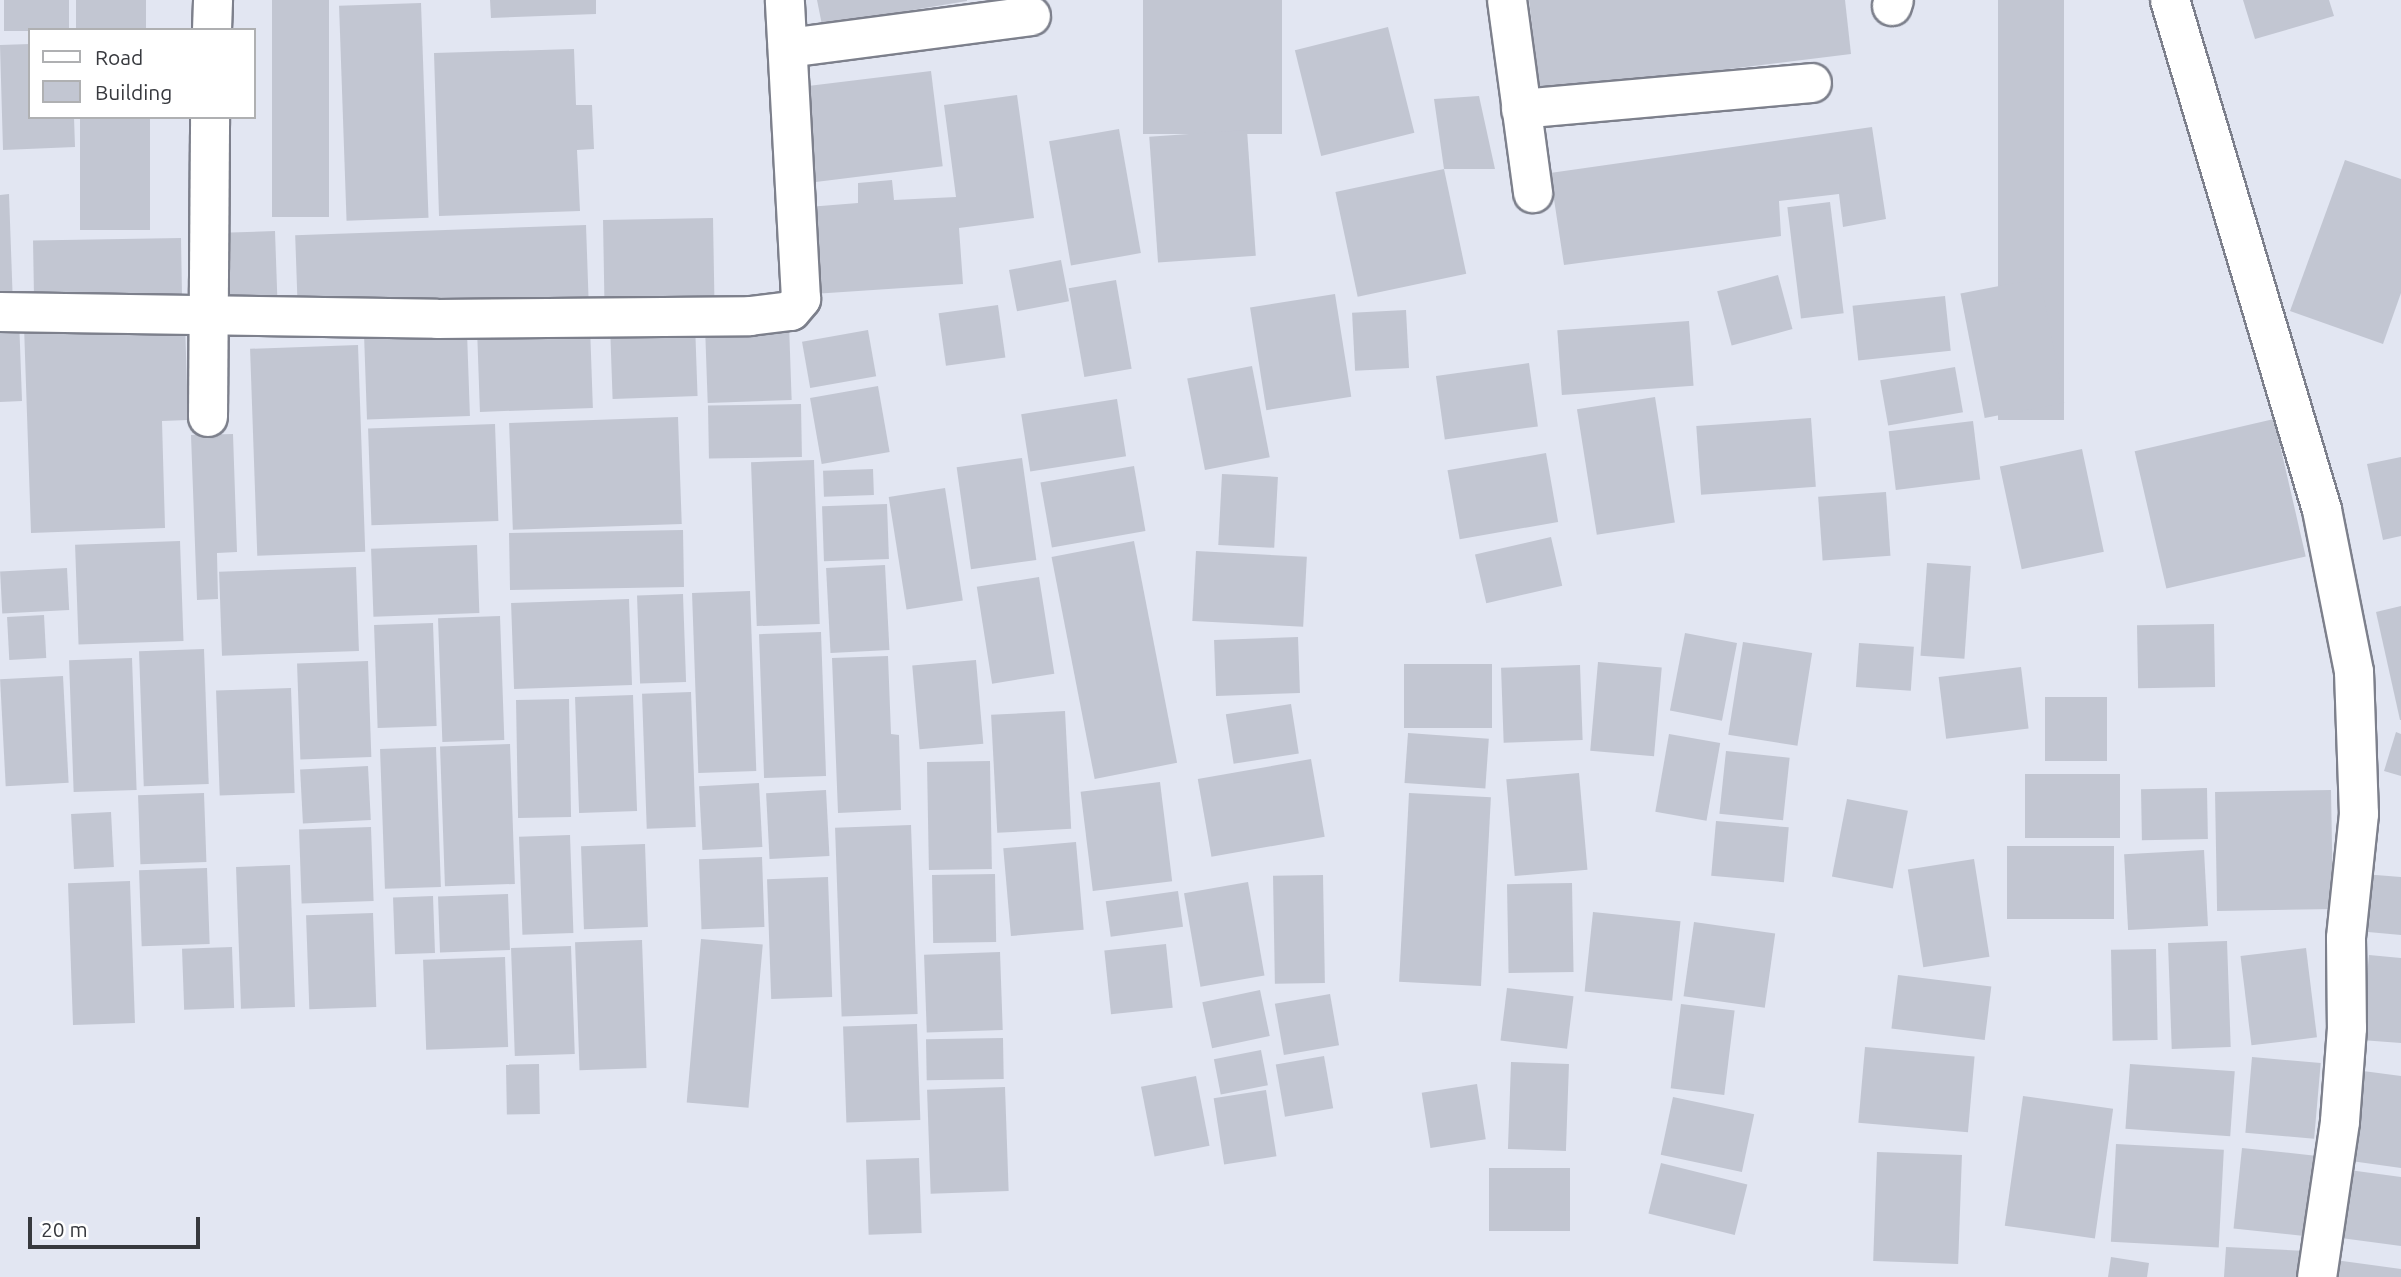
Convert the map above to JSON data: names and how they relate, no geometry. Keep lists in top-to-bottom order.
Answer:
{
  "legend": ["Road", "Building"],
  "scale_bar": "20 m"
}
